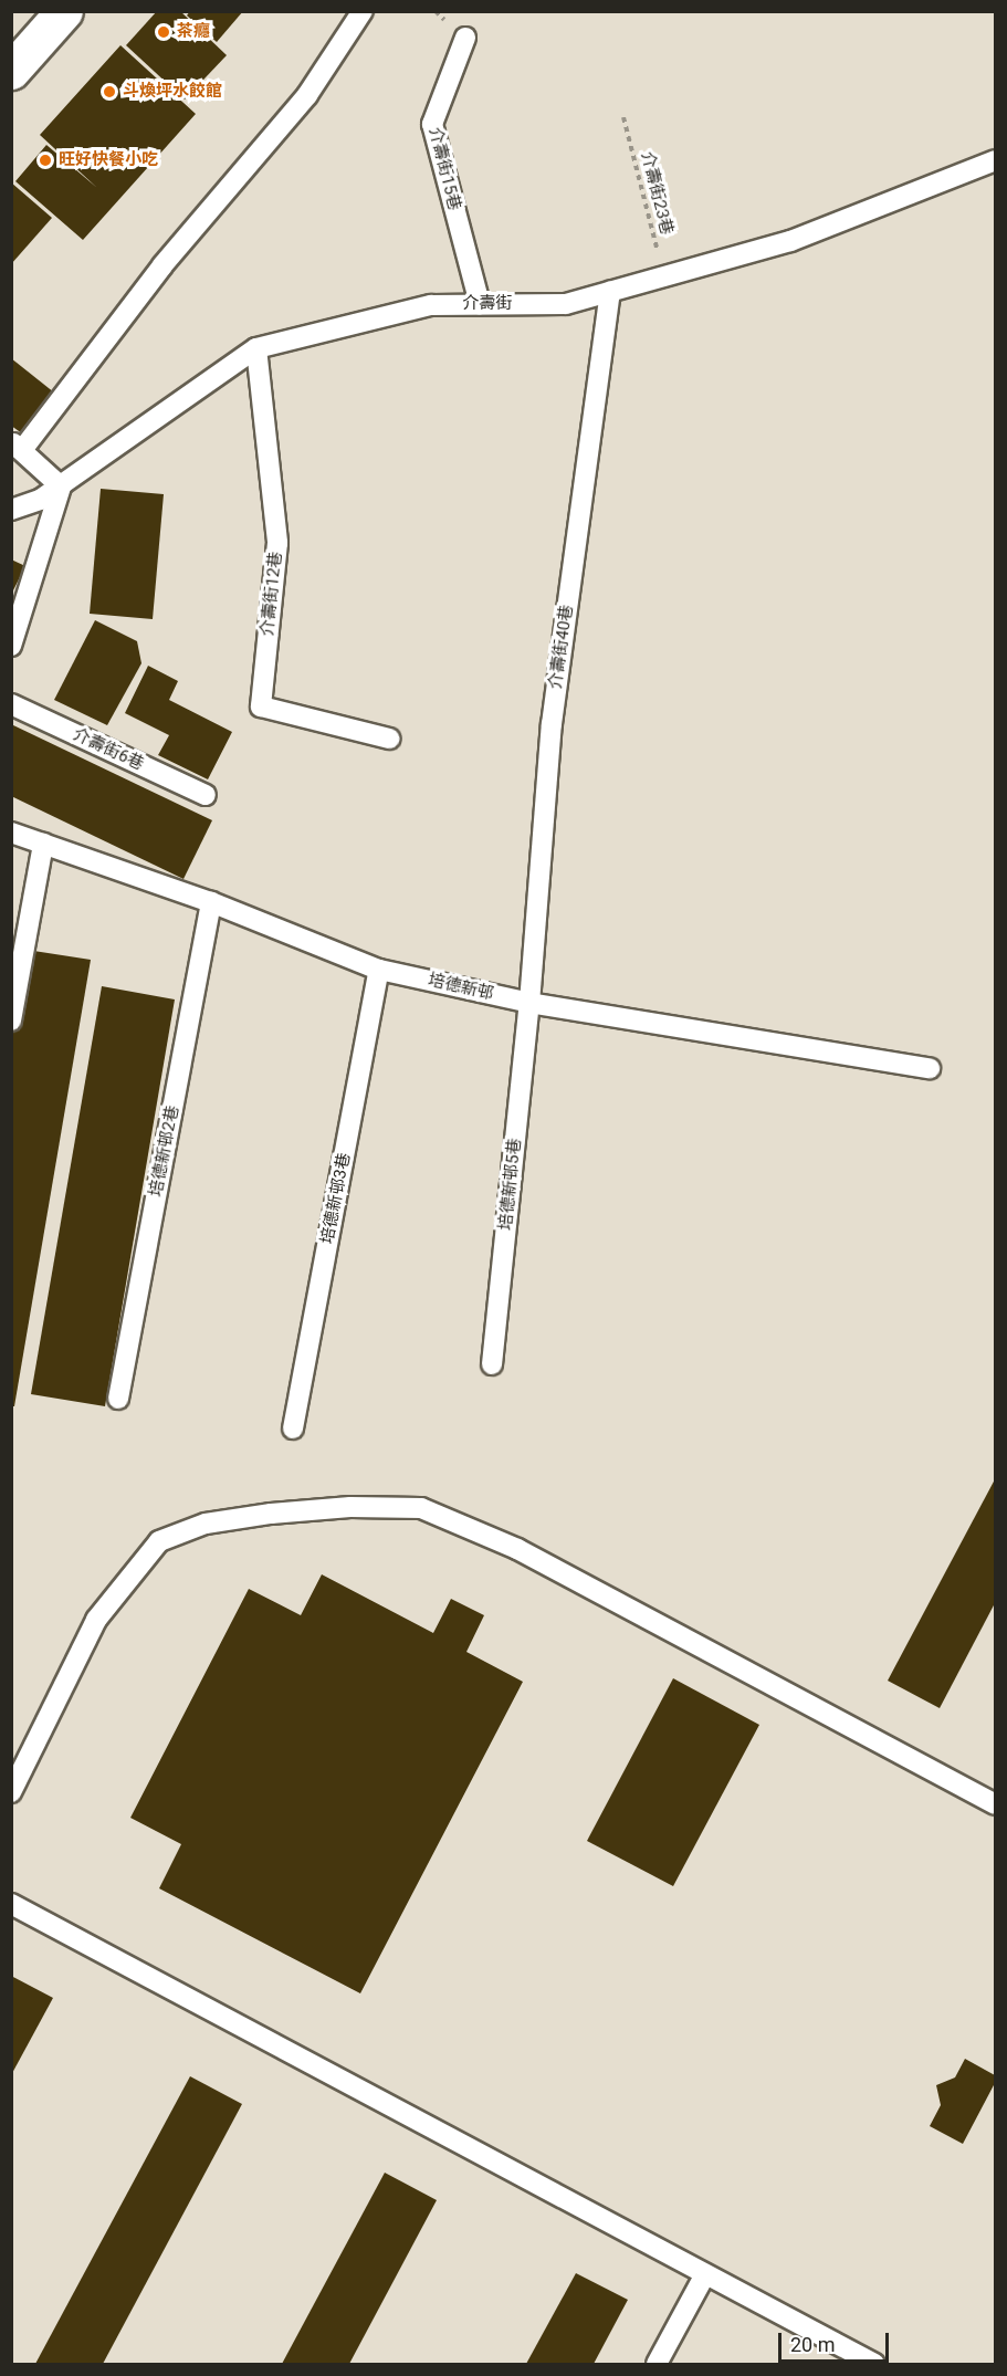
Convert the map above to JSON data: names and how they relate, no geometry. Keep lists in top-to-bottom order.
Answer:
{
  "streets": {
    "lane": [
      "介壽街15巷",
      "介壽街",
      "介壽街12巷",
      "介壽街40巷",
      "介壽街6巷",
      "培德新邨",
      "培德新邨2巷",
      "培德新邨5巷",
      "培德新邨3巷"
    ],
    "path": ["介壽街23巷"]
  },
  "crossings": [
    ["介壽街15巷", "介壽街"],
    ["介壽街23巷", "介壽街"],
    ["介壽街", "介壽街12巷"],
    ["介壽街", "介壽街40巷"],
    ["介壽街40巷", "培德新邨"],
    ["介壽街40巷", "培德新邨5巷"],
    ["培德新邨", "培德新邨2巷"],
    ["培德新邨", "培德新邨5巷"],
    ["培德新邨", "培德新邨3巷"]
  ],
  "places": ["茶癮", "斗煥坪水餃館", "旺好快餐小吃"],
  "scale_bar": "20 m"
}
